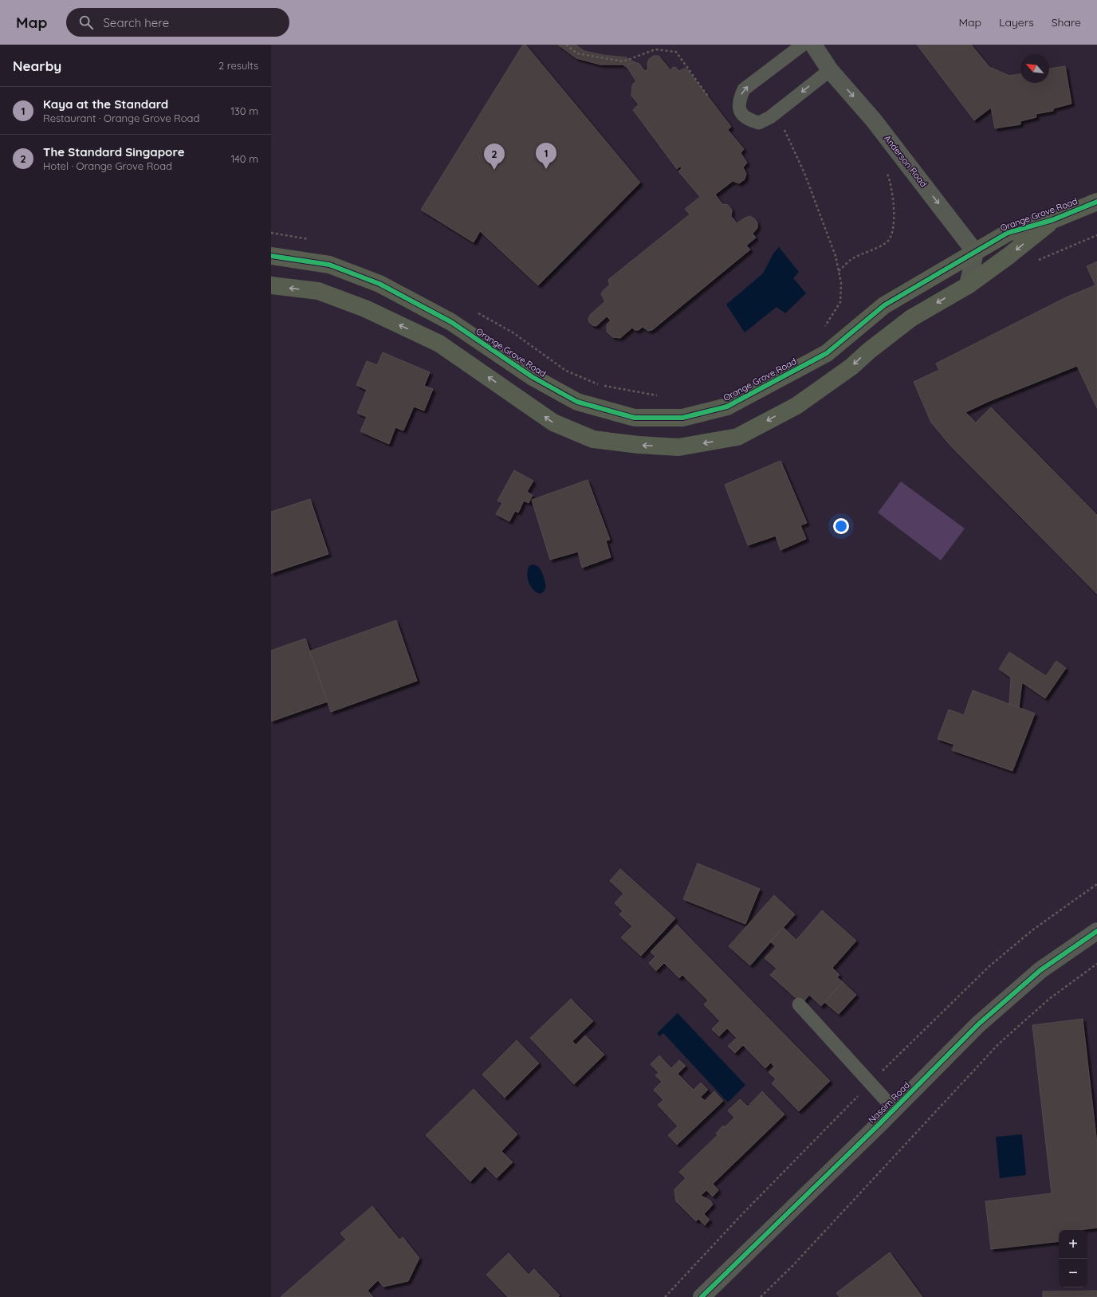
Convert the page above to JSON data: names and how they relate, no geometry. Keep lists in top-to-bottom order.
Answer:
{
  "streets": {
    "street": ["Anderson Road", "Orange Grove Road", "Nassim Road"]
  },
  "crossings": [
    ["Anderson Road", "Orange Grove Road"]
  ],
  "one_way": ["Anderson Road"],
  "north": "top left",
  "page": {
    "header": "Map",
    "search": "Search here",
    "nav": ["Map", "Layers", "Share"],
    "heading": ["Nearby", "2 results"],
    "list": [
      {
        "mark": "1",
        "name": "Kaya at the Standard",
        "note": "Restaurant · Orange Grove Road",
        "value": "130 m"
      },
      {
        "mark": "2",
        "name": "The Standard Singapore",
        "note": "Hotel · Orange Grove Road",
        "value": "140 m"
      }
    ],
    "pins": ["1", "2"],
    "map_buttons": ["+", "−"]
  }
}
